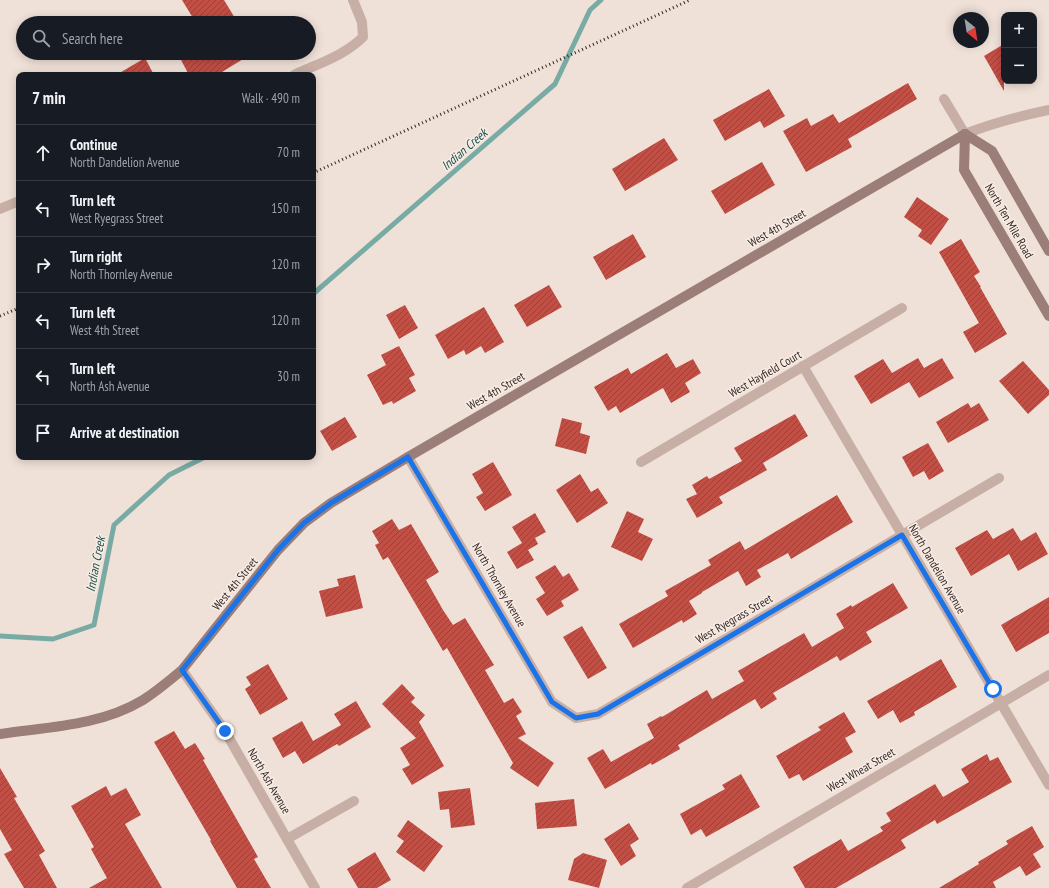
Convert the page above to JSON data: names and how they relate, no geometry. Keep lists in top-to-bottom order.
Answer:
{
  "streets": {
    "main road": ["North Ten Mile Road", "West 4th Street"],
    "street": [
      "West Hayfield Court",
      "North Dandelion Avenue",
      "North Thornley Avenue",
      "West Ryegrass Street",
      "West Wheat Street",
      "North Ash Avenue"
    ]
  },
  "crossings": [
    ["North Ten Mile Road", "West 4th Street"],
    ["West 4th Street", "North Thornley Avenue"],
    ["West 4th Street", "North Ash Avenue"],
    ["West Hayfield Court", "North Dandelion Avenue"],
    ["North Dandelion Avenue", "West Ryegrass Street"],
    ["North Dandelion Avenue", "West Wheat Street"],
    ["North Thornley Avenue", "West Ryegrass Street"]
  ],
  "water": ["Indian Creek"],
  "north": "bottom right",
  "page": {
    "map_buttons": ["+", "−"],
    "search": "Search here",
    "heading": ["7 min", "Walk · 490 m"],
    "list": [
      ["Continue", "North Dandelion Avenue", "70 m"],
      ["Turn left", "West Ryegrass Street", "150 m"],
      ["Turn right", "North Thornley Avenue", "120 m"],
      ["Turn left", "West 4th Street", "120 m"],
      ["Turn left", "North Ash Avenue", "30 m"],
      "Arrive at destination"
    ]
  }
}
